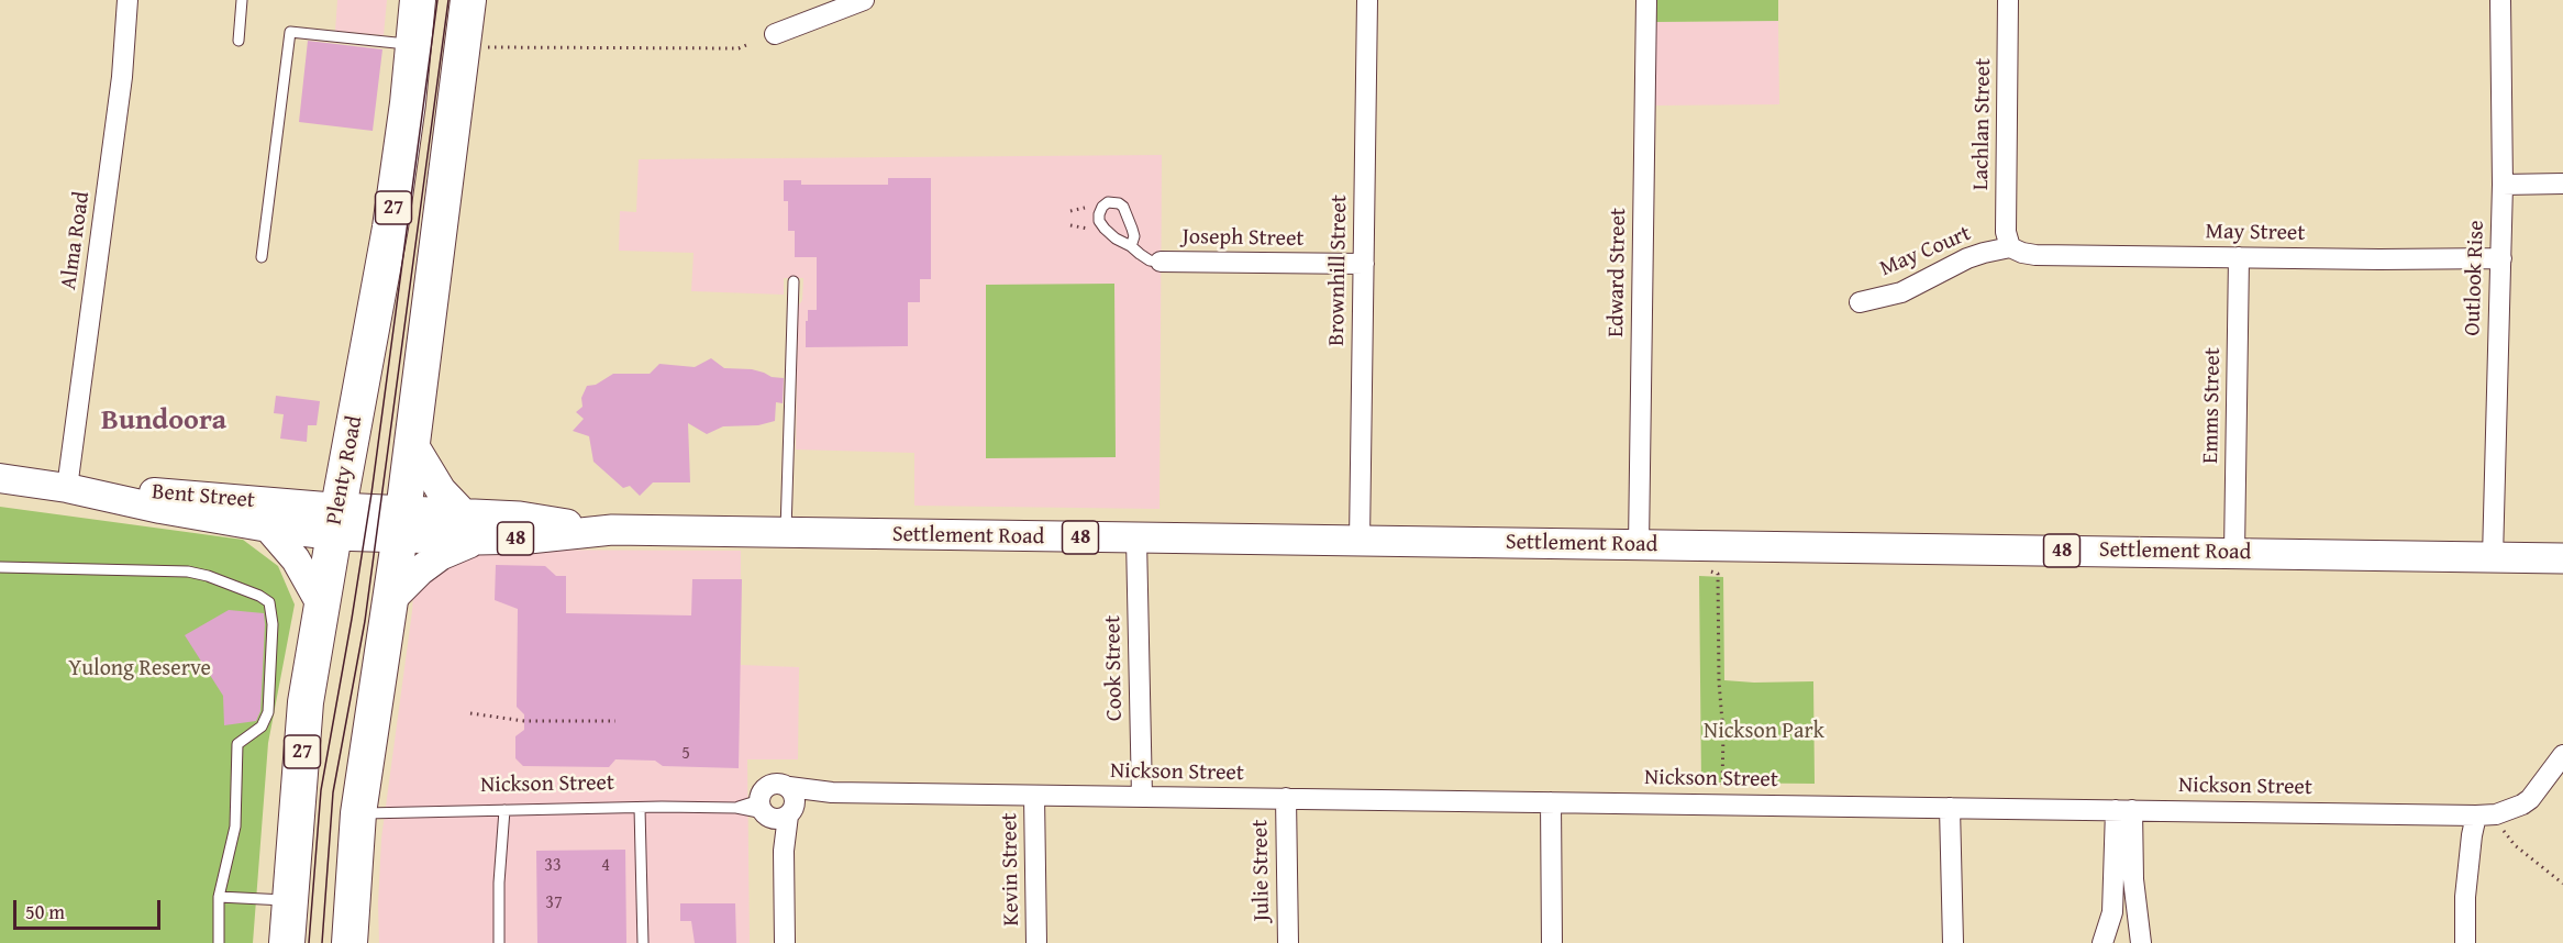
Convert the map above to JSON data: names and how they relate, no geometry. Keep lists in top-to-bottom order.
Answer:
{
  "streets": {
    "highway": ["27", "Plenty Road"],
    "main road": ["Bent Street", "Settlement Road", "48"],
    "street": [
      "Lachlan Street",
      "May Street",
      "Joseph Street",
      "Alma Road",
      "May Court",
      "Brownhill Street",
      "Edward Street",
      "Outlook Rise",
      "Emms Street",
      "Cook Street",
      "Nickson Street",
      "Kevin Street",
      "Julie Street"
    ]
  },
  "crossings": [
    ["Lachlan Street", "May Street"],
    ["Lachlan Street", "May Court"],
    ["27", "Settlement Road"],
    ["27", "Nickson Street"],
    ["May Street", "May Court"],
    ["May Street", "Outlook Rise"],
    ["May Street", "Emms Street"],
    ["Joseph Street", "Brownhill Street"],
    ["Alma Road", "Bent Street"],
    ["Brownhill Street", "Settlement Road"],
    ["Edward Street", "Settlement Road"],
    ["Outlook Rise", "Settlement Road"],
    ["Emms Street", "Settlement Road"],
    ["Plenty Road", "Bent Street"],
    ["Plenty Road", "Settlement Road"],
    ["Bent Street", "Settlement Road"],
    ["Settlement Road", "Cook Street"],
    ["Cook Street", "Nickson Street"],
    ["Nickson Street", "Kevin Street"],
    ["Nickson Street", "Julie Street"]
  ],
  "districts": ["Bundoora"],
  "parks": ["Yulong Reserve", "Nickson Park"],
  "house_numbers": [
    "5",
    "33",
    "4",
    "37"
  ],
  "scale_bar": "50 m"
}
